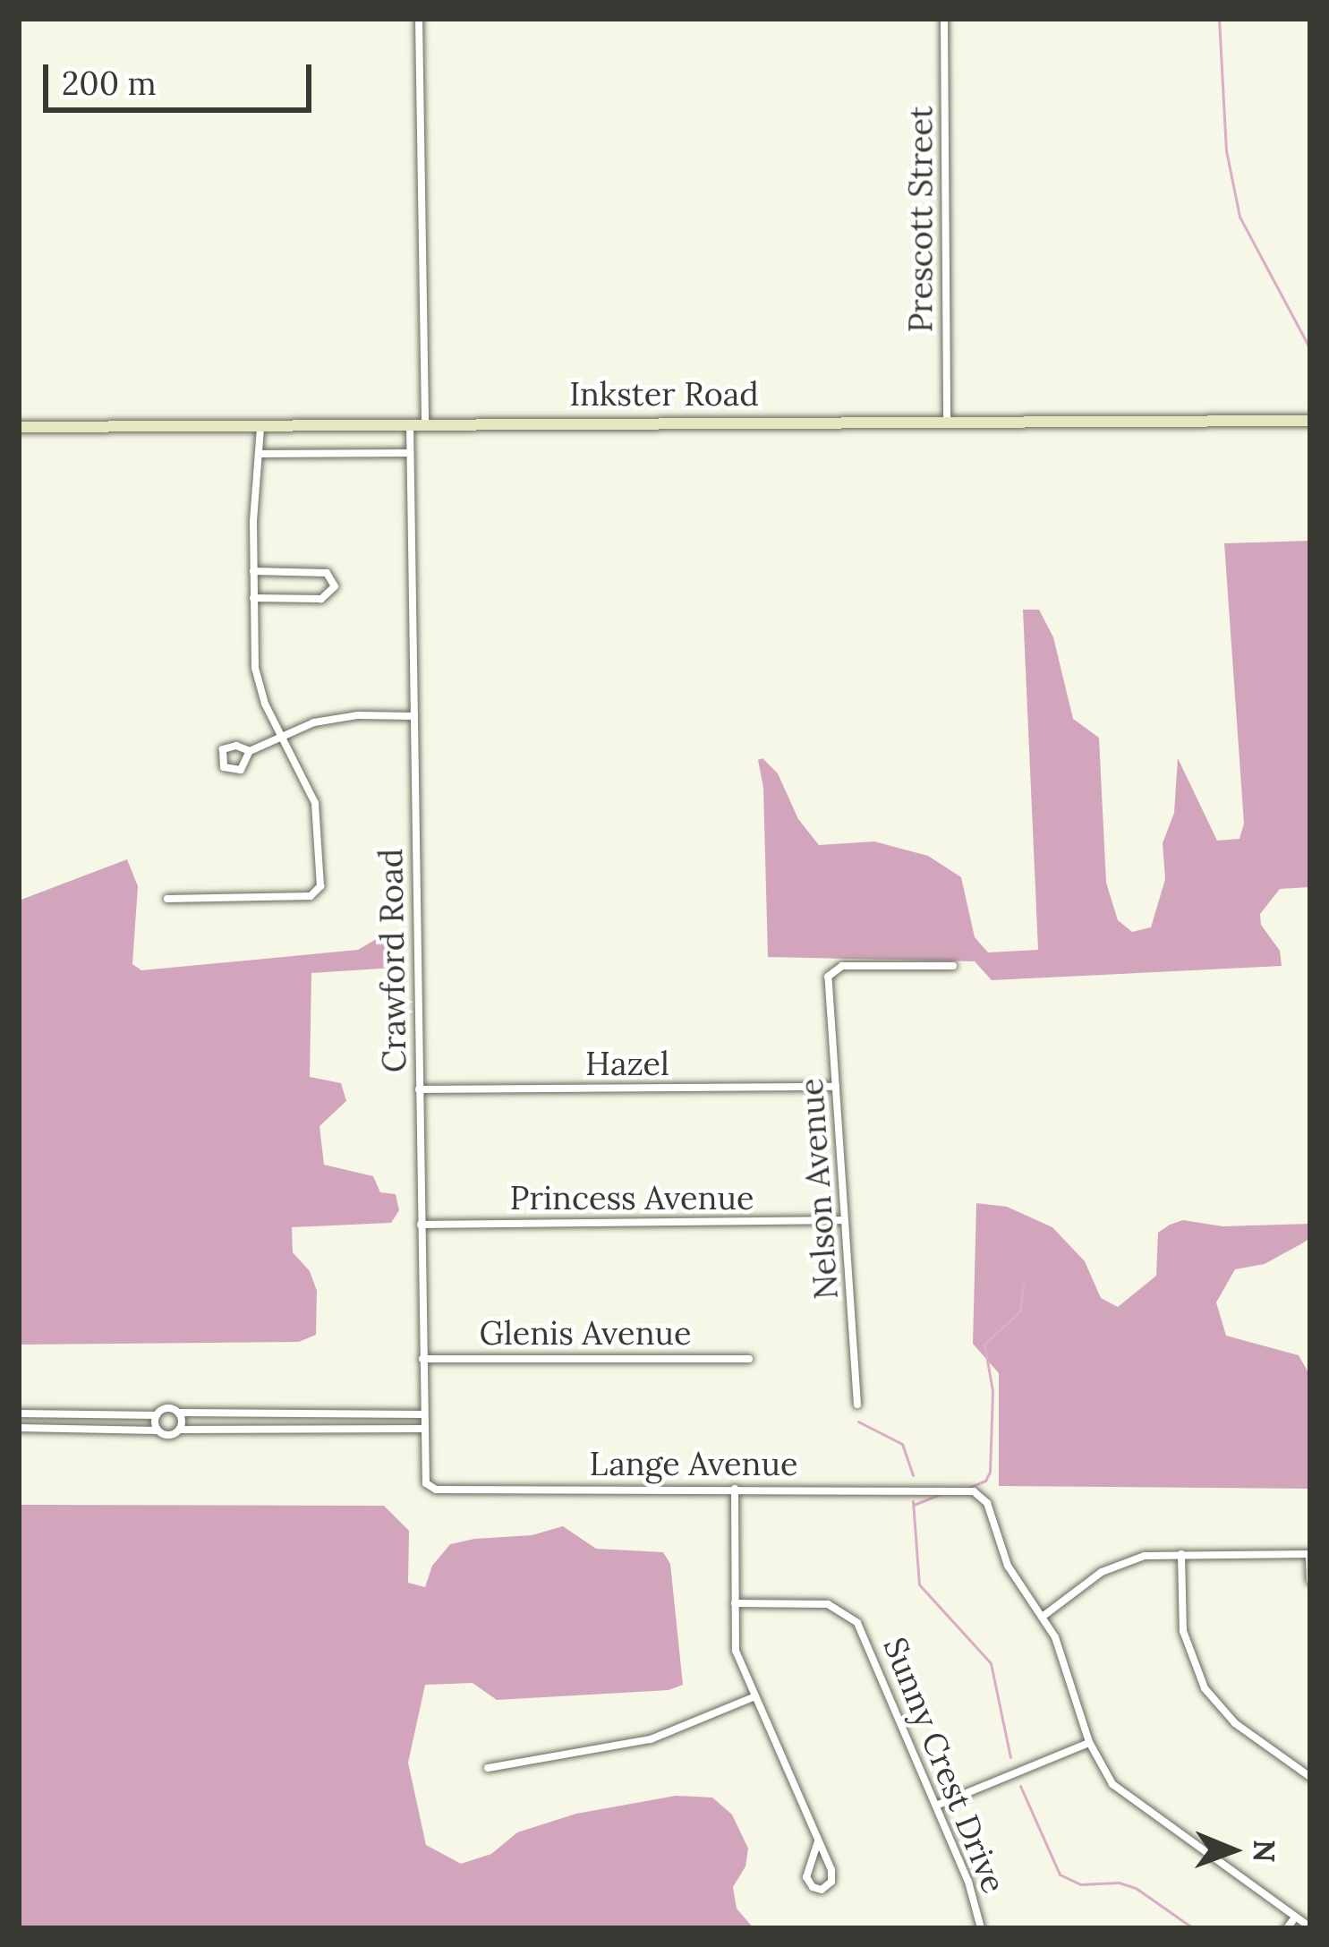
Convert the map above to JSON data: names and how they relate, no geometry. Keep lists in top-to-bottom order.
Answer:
{
  "streets": {
    "street": [
      "Prescott Street",
      "Inkster Road",
      "Crawford Road",
      "Hazel",
      "Nelson Avenue",
      "Princess Avenue",
      "Glenis Avenue",
      "Lange Avenue",
      "Sunny Crest Drive"
    ]
  },
  "crossings": [
    ["Prescott Street", "Inkster Road"],
    ["Inkster Road", "Crawford Road"],
    ["Crawford Road", "Hazel"],
    ["Crawford Road", "Princess Avenue"],
    ["Crawford Road", "Glenis Avenue"],
    ["Crawford Road", "Lange Avenue"],
    ["Hazel", "Nelson Avenue"],
    ["Nelson Avenue", "Princess Avenue"]
  ],
  "scale_bar": "200 m",
  "north": "right"
}
